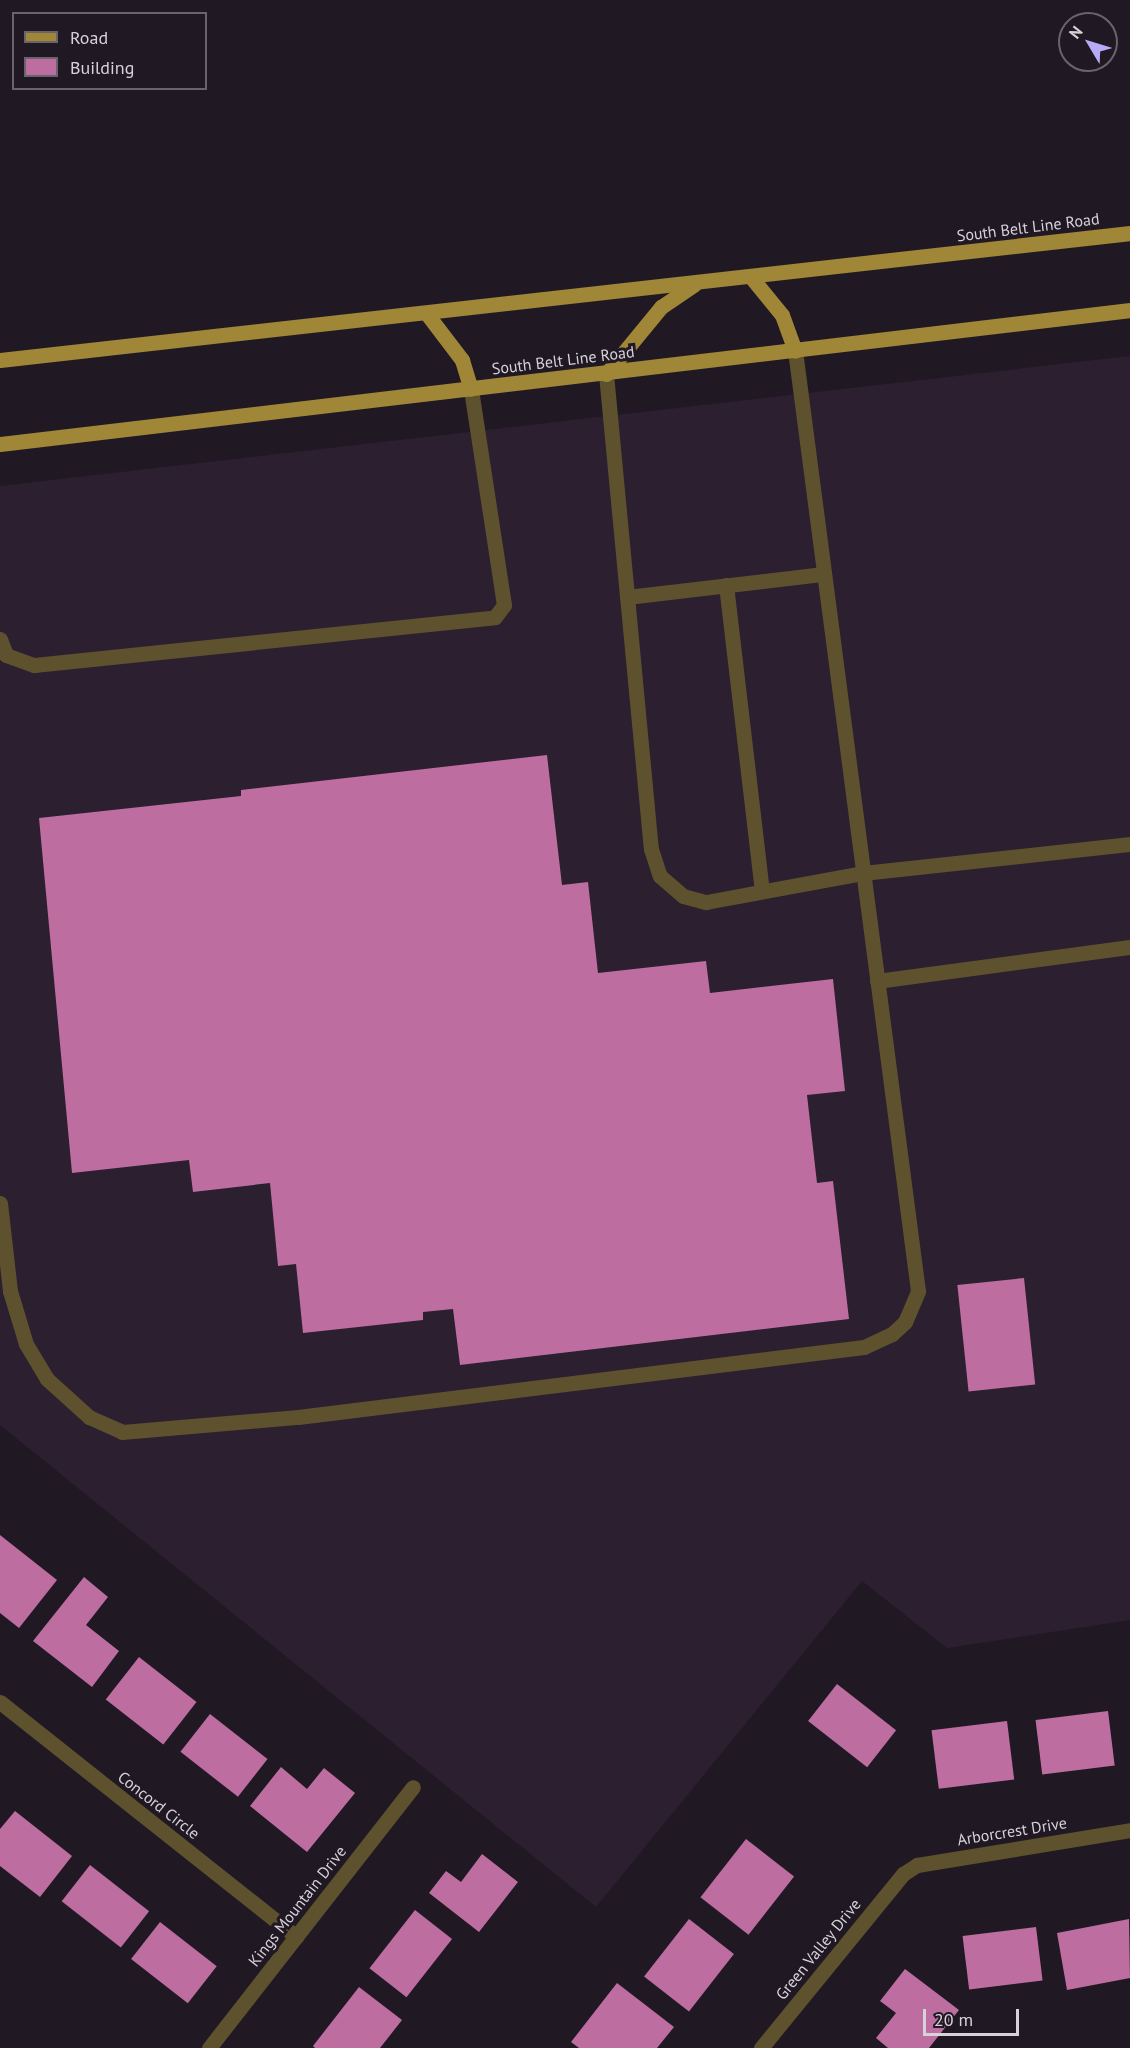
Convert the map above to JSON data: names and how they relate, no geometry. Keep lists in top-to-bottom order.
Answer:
{
  "streets": {
    "main road": ["South Belt Line Road"],
    "street": [
      "Concord Circle",
      "Arborcrest Drive",
      "Kings Mountain Drive",
      "Green Valley Drive"
    ]
  },
  "crossings": [
    ["Concord Circle", "Kings Mountain Drive"],
    ["Arborcrest Drive", "Green Valley Drive"]
  ],
  "legend": ["Road", "Building"],
  "scale_bar": "20 m",
  "north": "top left"
}
